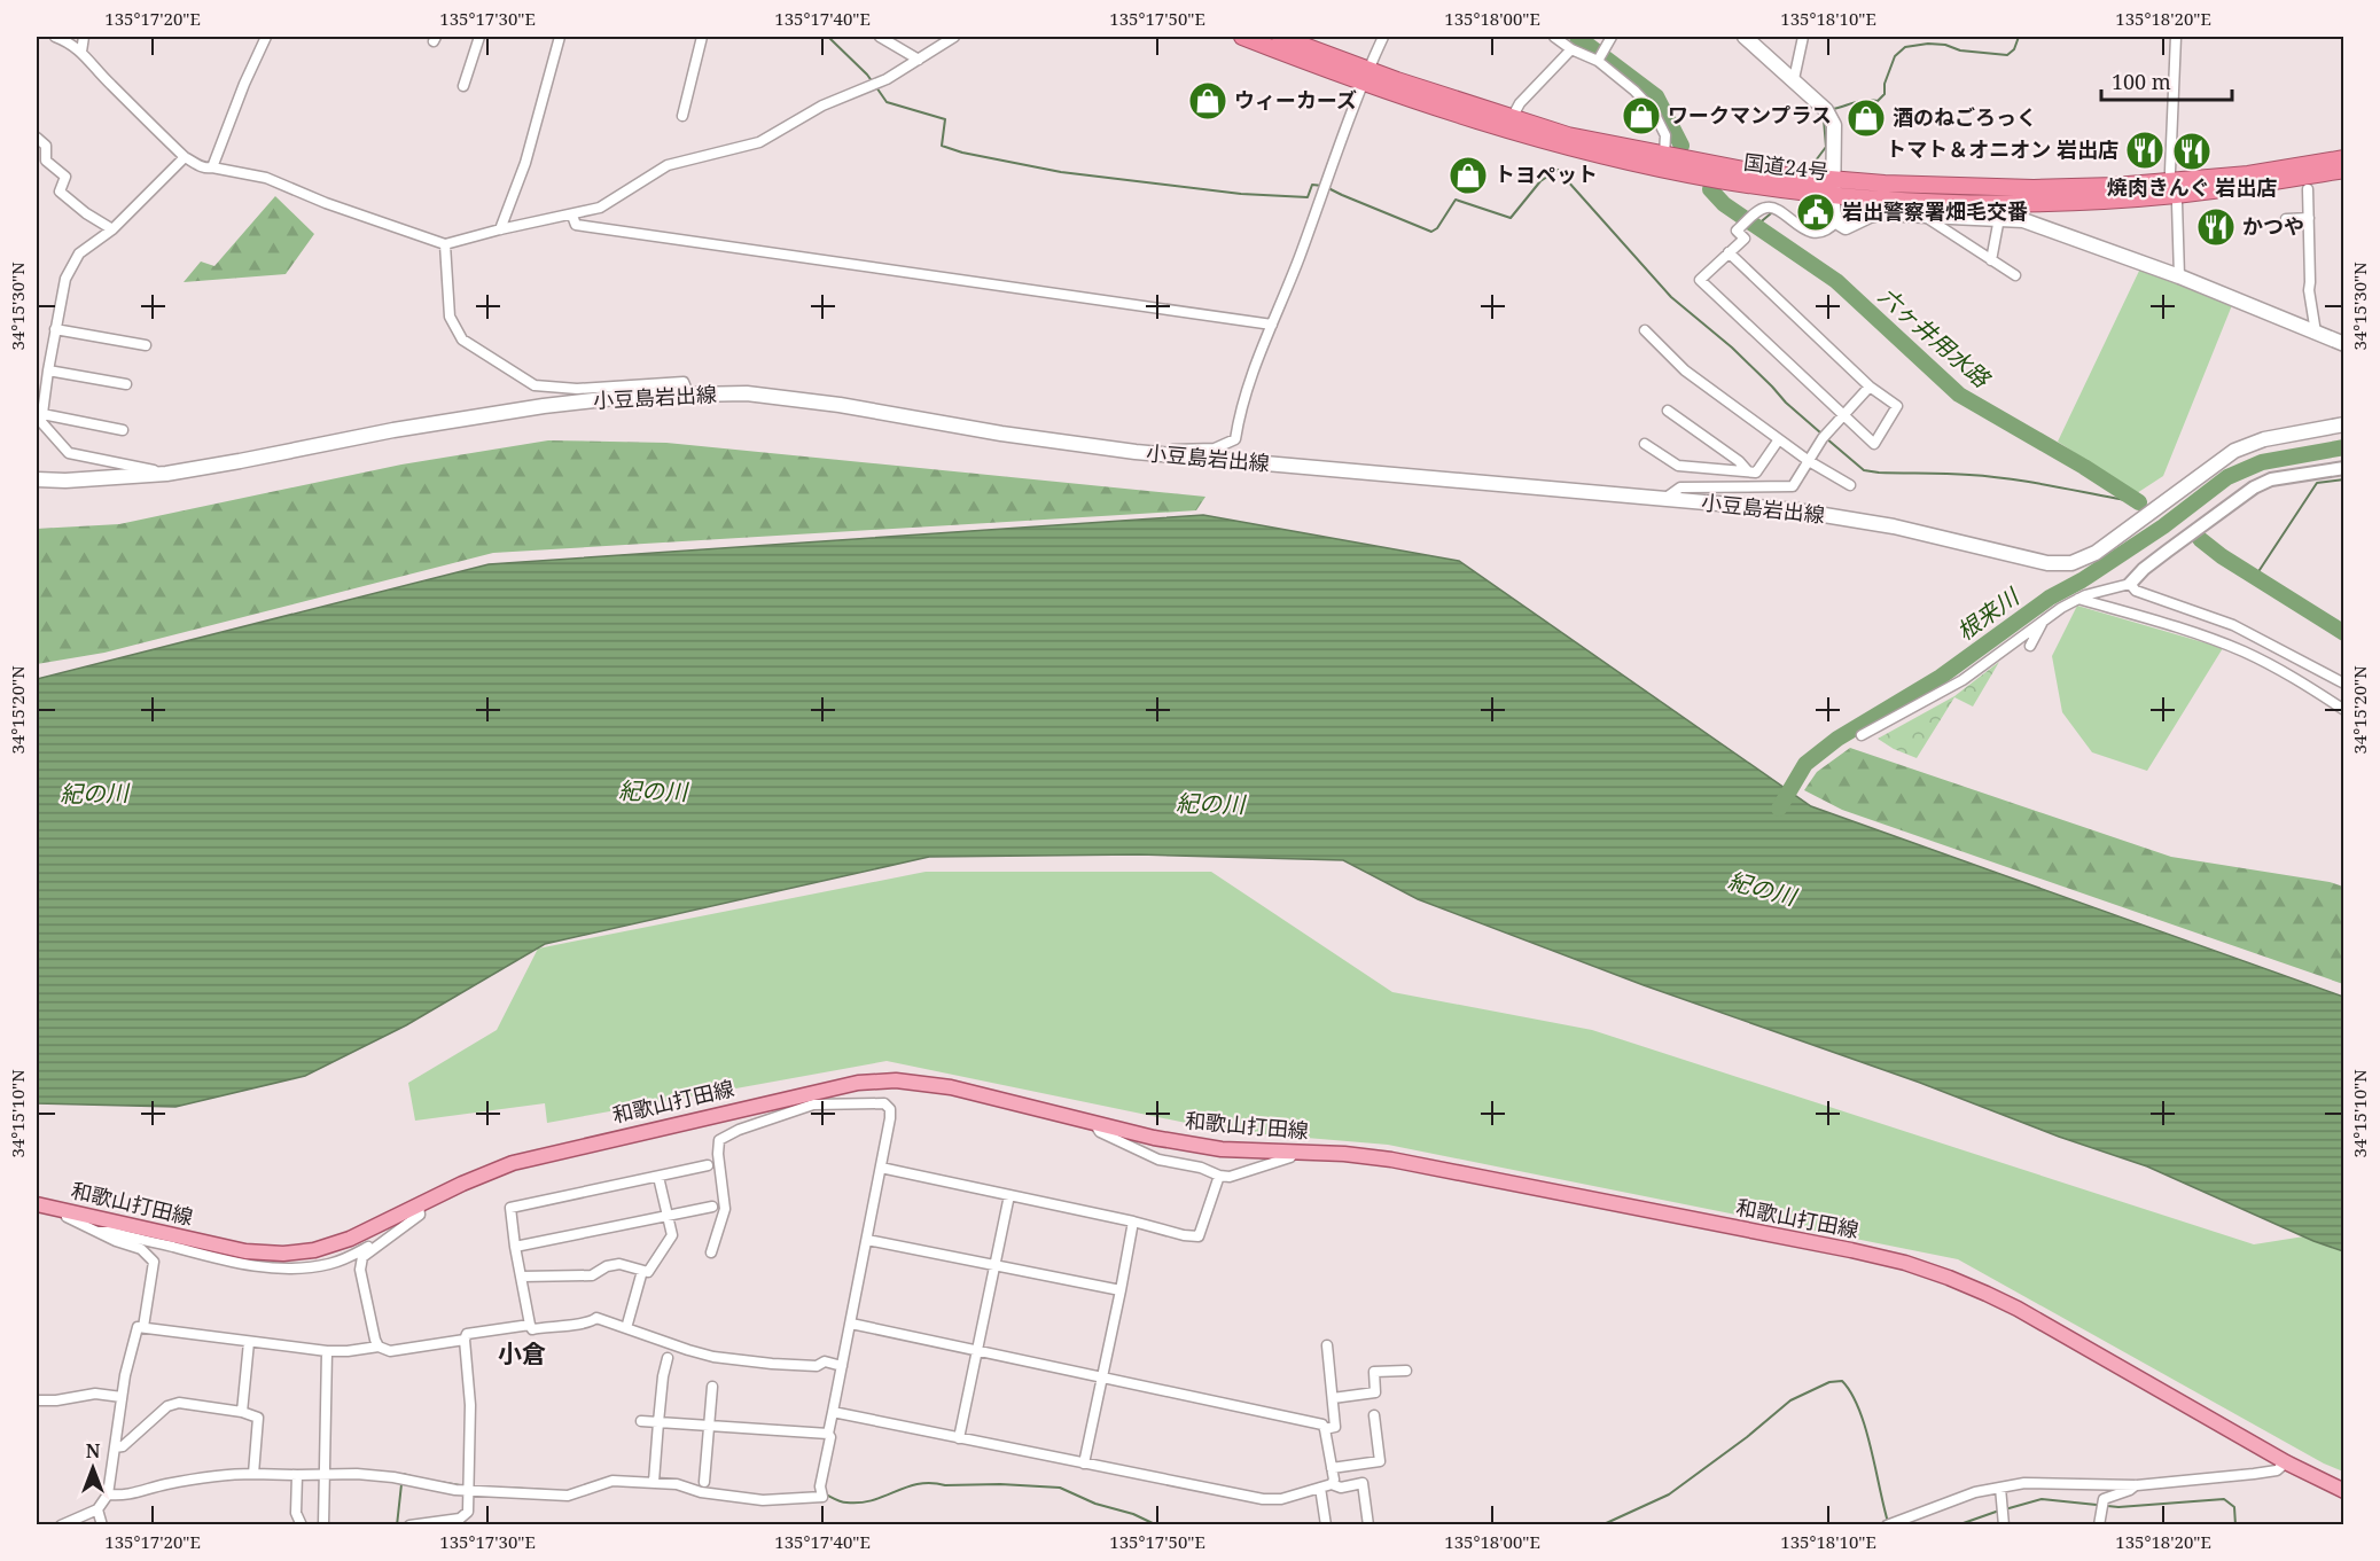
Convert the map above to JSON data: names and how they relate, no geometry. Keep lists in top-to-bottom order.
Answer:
{
  "streets": {
    "highway": ["国道24号"],
    "main road": ["小豆島岩出線", "和歌山打田線"]
  },
  "districts": ["小倉"],
  "water": ["六ヶ井用水路", "根来川", "紀の川"],
  "places": {
    "shop": [
      "ウィーカーズ",
      "ワークマンプラス",
      "酒のねごろっく",
      "トヨペット"
    ],
    "restaurant": ["トマト＆オニオン 岩出店", "焼肉きんぐ 岩出店", "かつや"],
    "public building": ["岩出警察署畑毛交番"]
  },
  "scale_bar": "100 m",
  "north": "top",
  "coordinates": [
    "135°17'20\"E",
    "135°17'30\"E",
    "135°17'40\"E",
    "135°17'50\"E",
    "135°18'00\"E",
    "135°18'10\"E",
    "135°18'20\"E",
    "34°15'30\"N",
    "34°15'20\"N",
    "34°15'10\"N"
  ]
}
